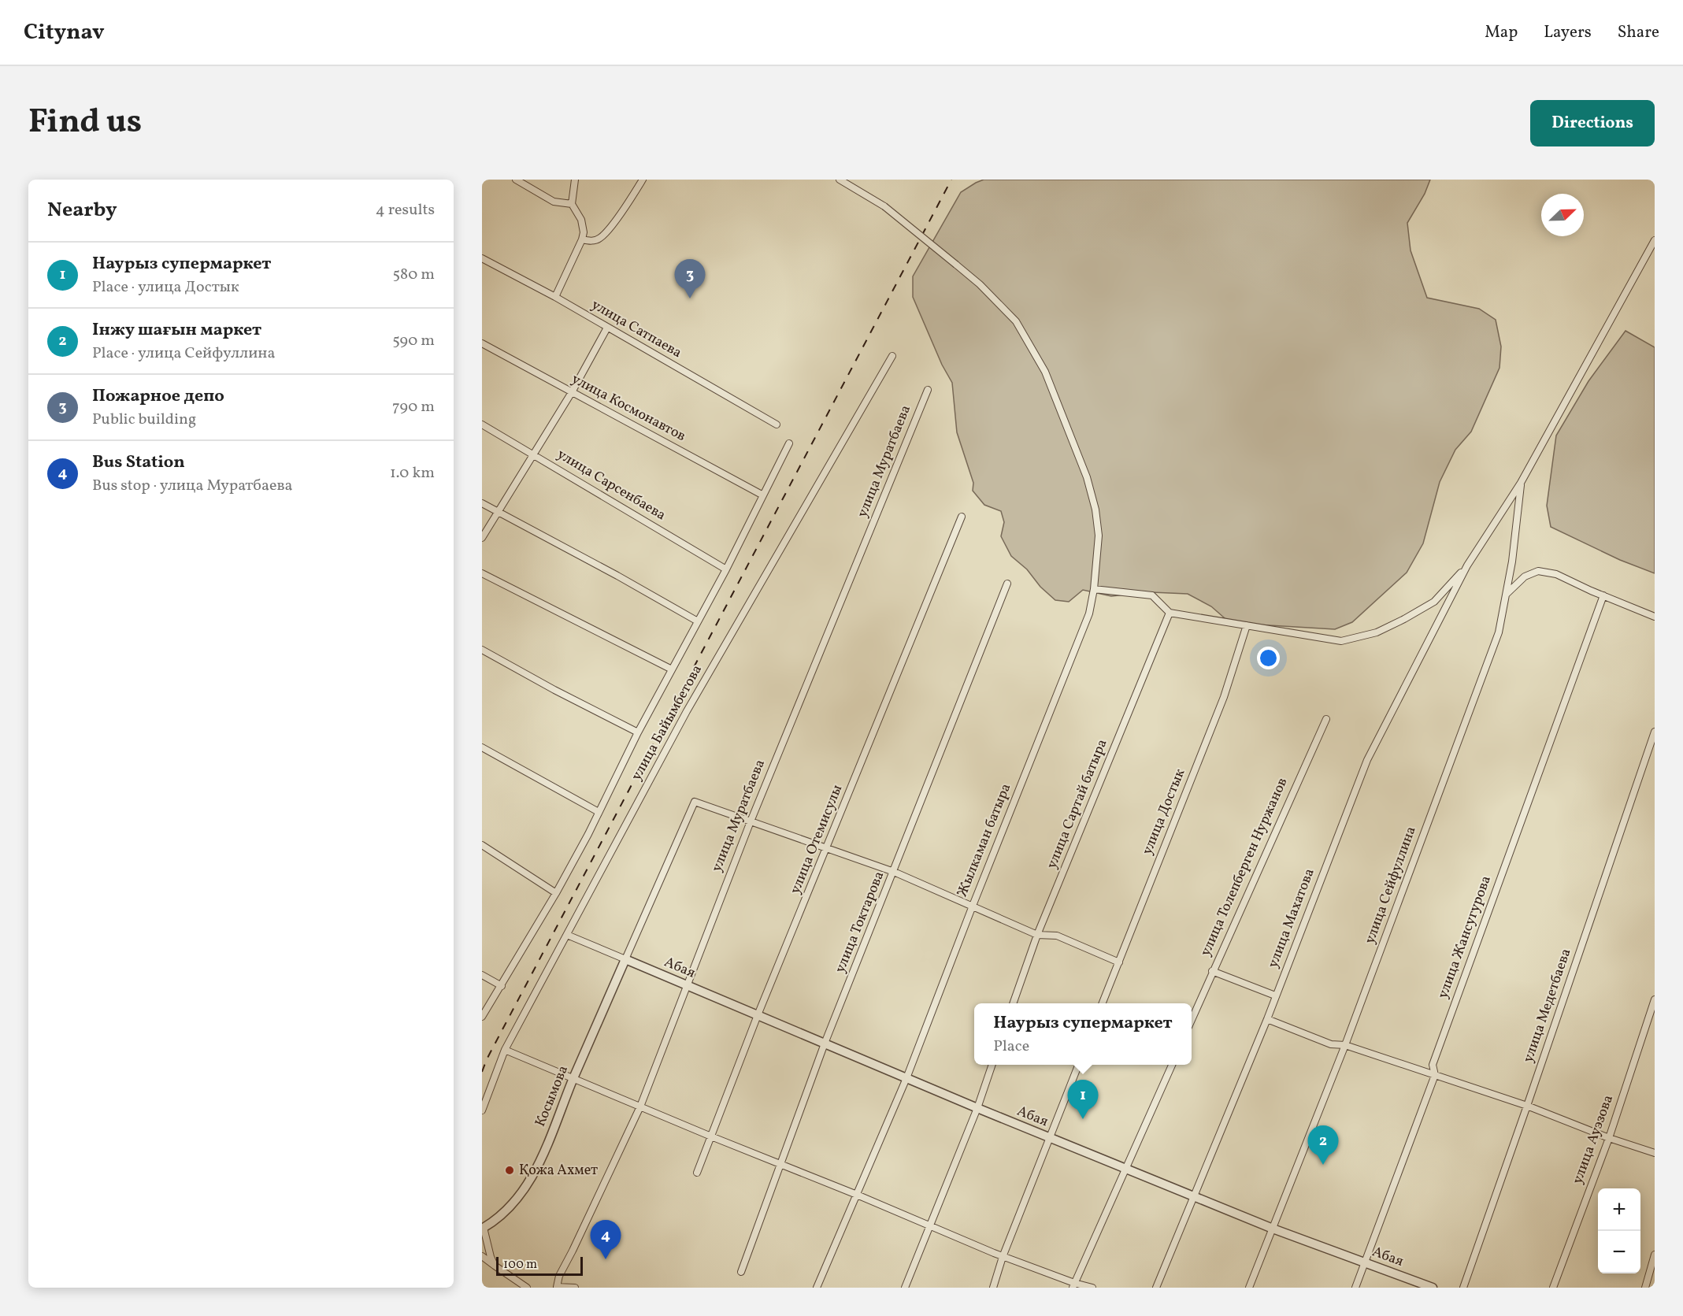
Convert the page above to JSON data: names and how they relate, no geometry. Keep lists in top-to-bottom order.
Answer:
{
  "streets": {
    "street": [
      "улица Сатпаева",
      "улица Космонавтов",
      "улица Муратбаева",
      "улица Сарсенбаева",
      "улица Байымбетова",
      "улица Сартай батыра",
      "улица Достык",
      "улица Отемисулы",
      "Жылкаман батыра",
      "улица Толепберген Нуржанов",
      "улица Сейфуллина",
      "улица Махатова",
      "улица Токтарова",
      "улица Жансугурова",
      "Абая",
      "улица Медетбаева",
      "Косымова",
      "улица Ауэзова"
    ]
  },
  "crossings": [
    ["улица Муратбаева", "Абая"],
    ["улица Отемисулы", "Абая"],
    ["Жылкаман батыра", "Абая"],
    ["улица Сейфуллина", "Абая"],
    ["улица Махатова", "Абая"],
    ["улица Токтарова", "Абая"],
    ["улица Жансугурова", "Абая"],
    ["Абая", "Косымова"]
  ],
  "places": ["Қожа Ахмет"],
  "scale_bar": "100 m",
  "north": "top right",
  "page": {
    "header": "Citynav",
    "nav": ["Map", "Layers", "Share"],
    "title": "Find us",
    "buttons": "Directions",
    "heading": ["Nearby", "4 results"],
    "list": [
      {
        "mark": "1",
        "name": "Наурыз супермаркет",
        "note": "Place · улица Достык",
        "value": "580 m"
      },
      {
        "mark": "2",
        "name": "Інжу шағын маркет",
        "note": "Place · улица Сейфуллина",
        "value": "590 m"
      },
      {
        "mark": "3",
        "name": "Пожарное депо",
        "note": "Public building",
        "value": "790 m"
      },
      {
        "mark": "4",
        "name": "Bus Station",
        "note": "Bus stop · улица Муратбаева",
        "value": "1.0 km"
      }
    ],
    "pins": [
      "3",
      "1",
      "2",
      "4"
    ],
    "popup": ["Наурыз супермаркет", "Place"],
    "map_buttons": ["+", "−"],
    "scale": "100 m"
  }
}
